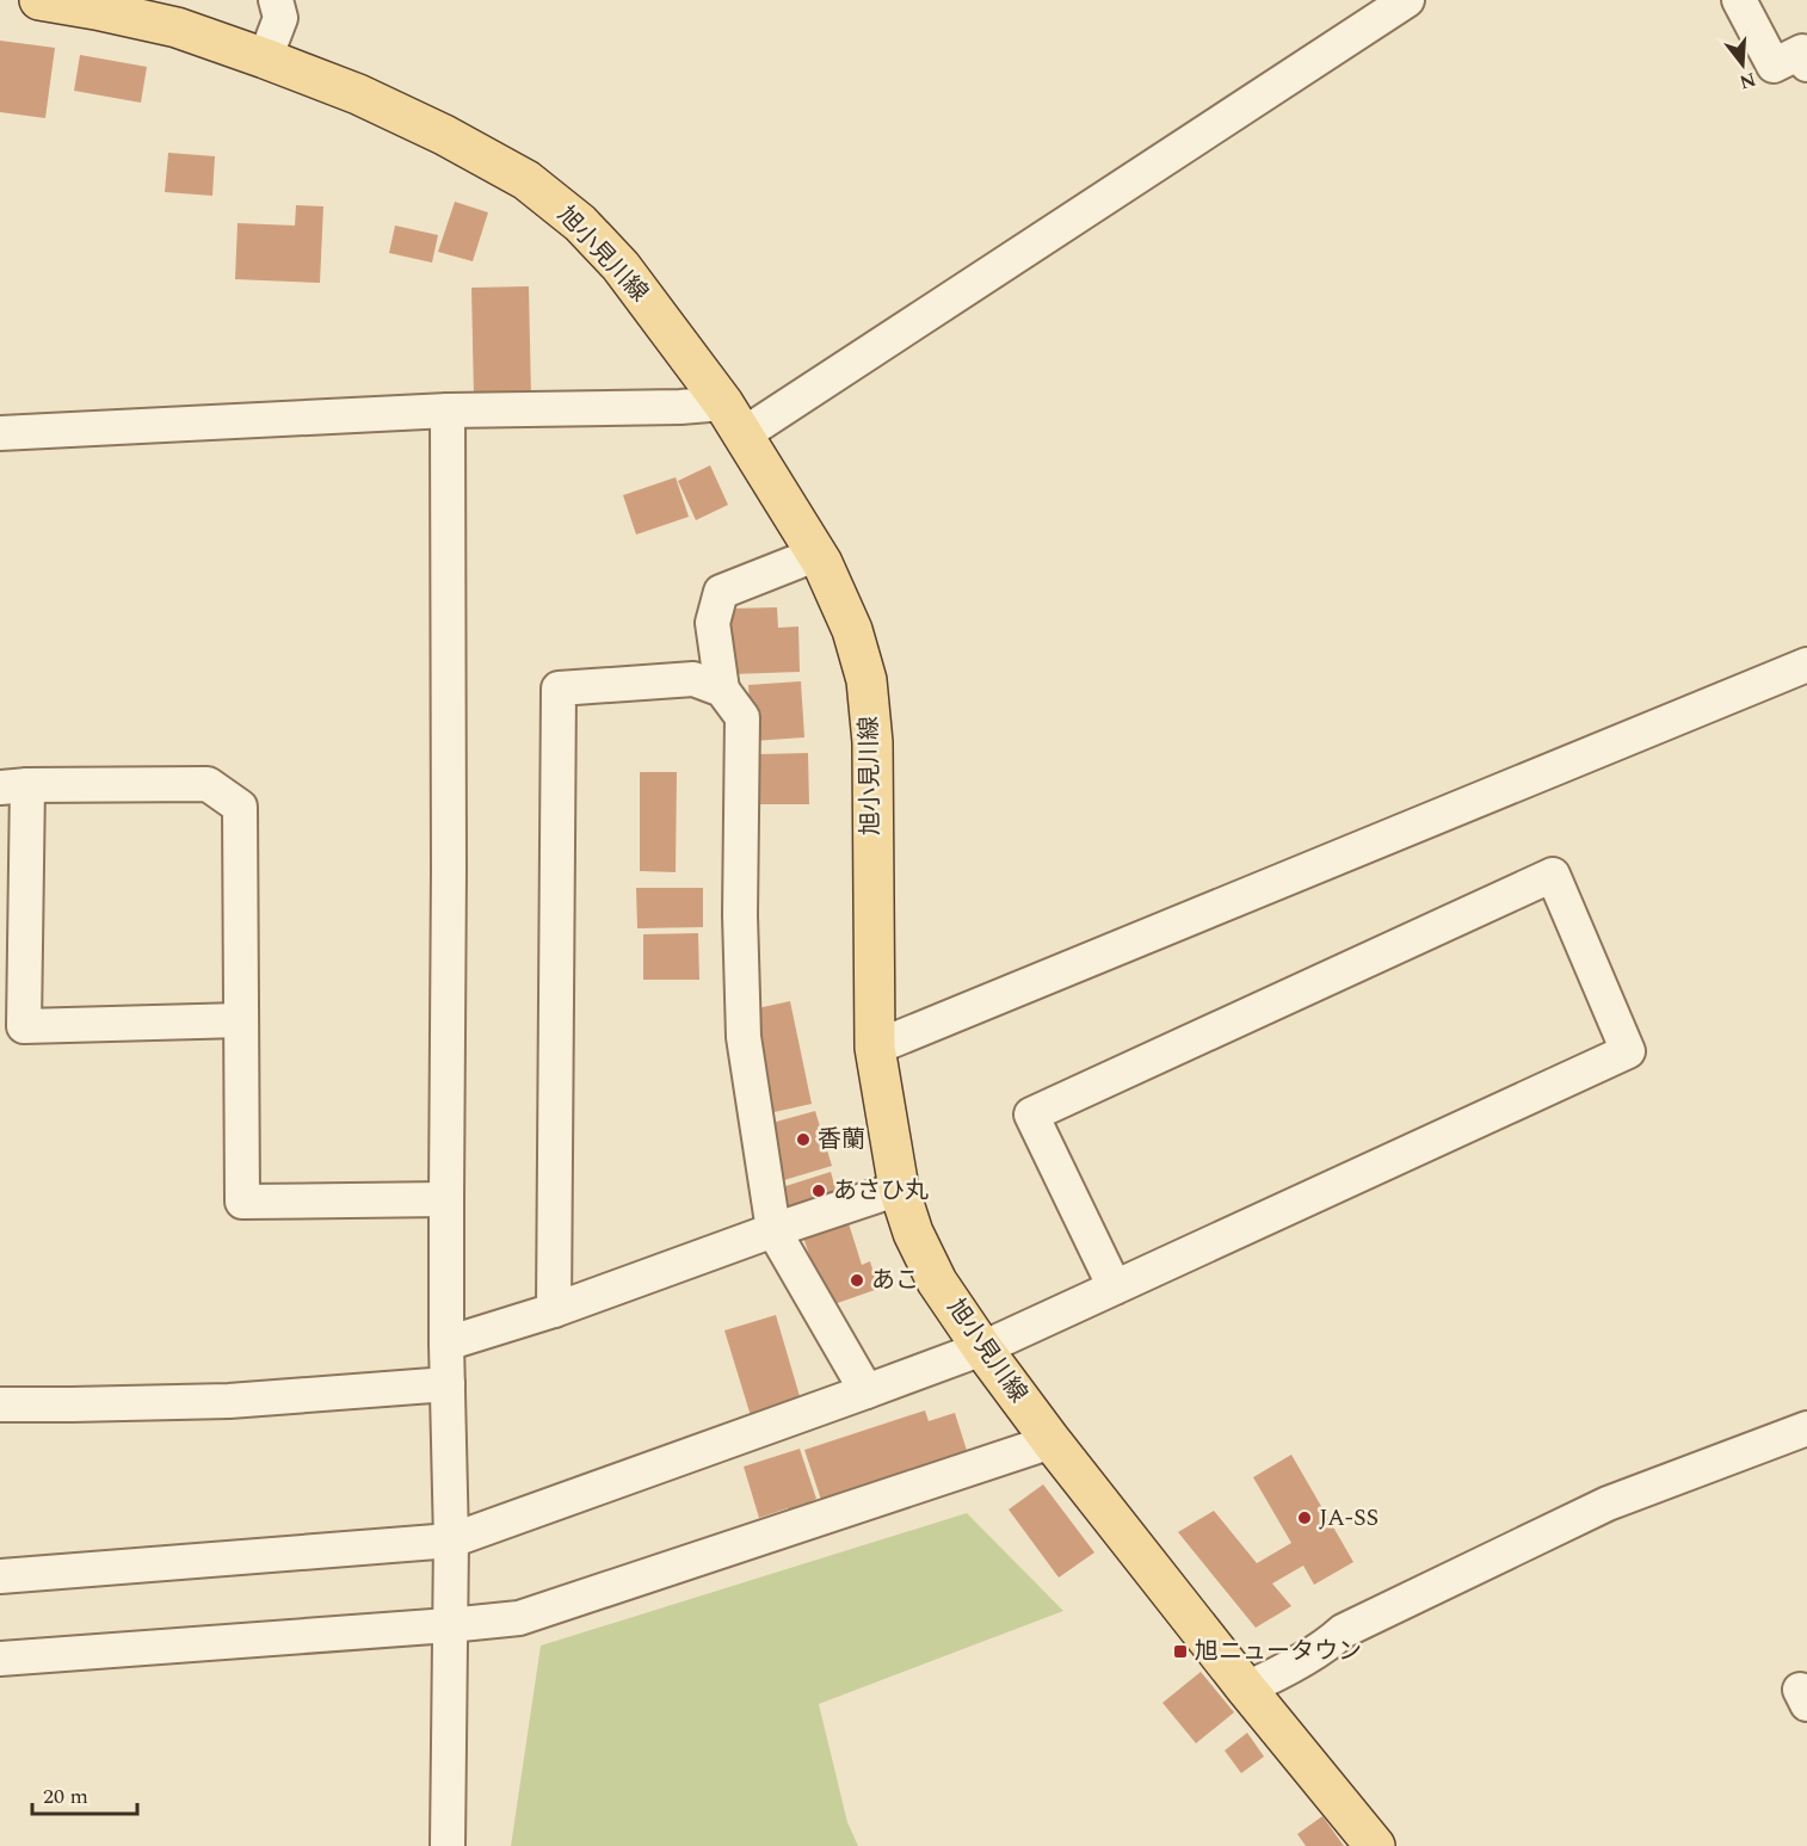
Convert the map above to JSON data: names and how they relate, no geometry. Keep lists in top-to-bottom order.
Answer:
{
  "streets": {
    "main road": ["旭小見川線"]
  },
  "places": {
    "other": [
      "香蘭",
      "あさひ丸",
      "あこ",
      "JA-SS"
    ],
    "transit": ["旭ニュータウン"]
  },
  "scale_bar": "20 m",
  "north": "bottom"
}
